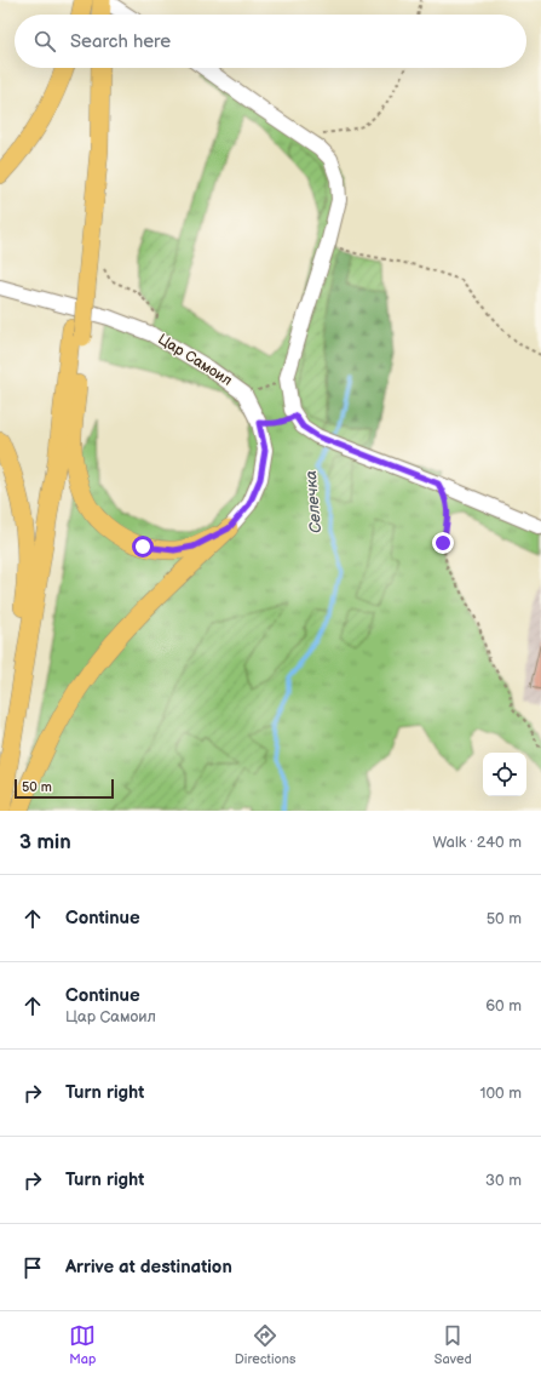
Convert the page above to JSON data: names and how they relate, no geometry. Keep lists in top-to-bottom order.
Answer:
{
  "streets": {
    "street": ["Цар Самоил"]
  },
  "water": ["Селечка"],
  "scale_bar": "50 m",
  "page": {
    "search": "Search here",
    "scale": "50 m",
    "heading": ["3 min", "Walk · 240 m"],
    "list": [
      ["Continue", "50 m"],
      ["Continue", "Цар Самоил", "60 m"],
      ["Turn right", "100 m"],
      ["Turn right", "30 m"],
      "Arrive at destination"
    ],
    "nav": ["Map", "Directions", "Saved"]
  }
}
